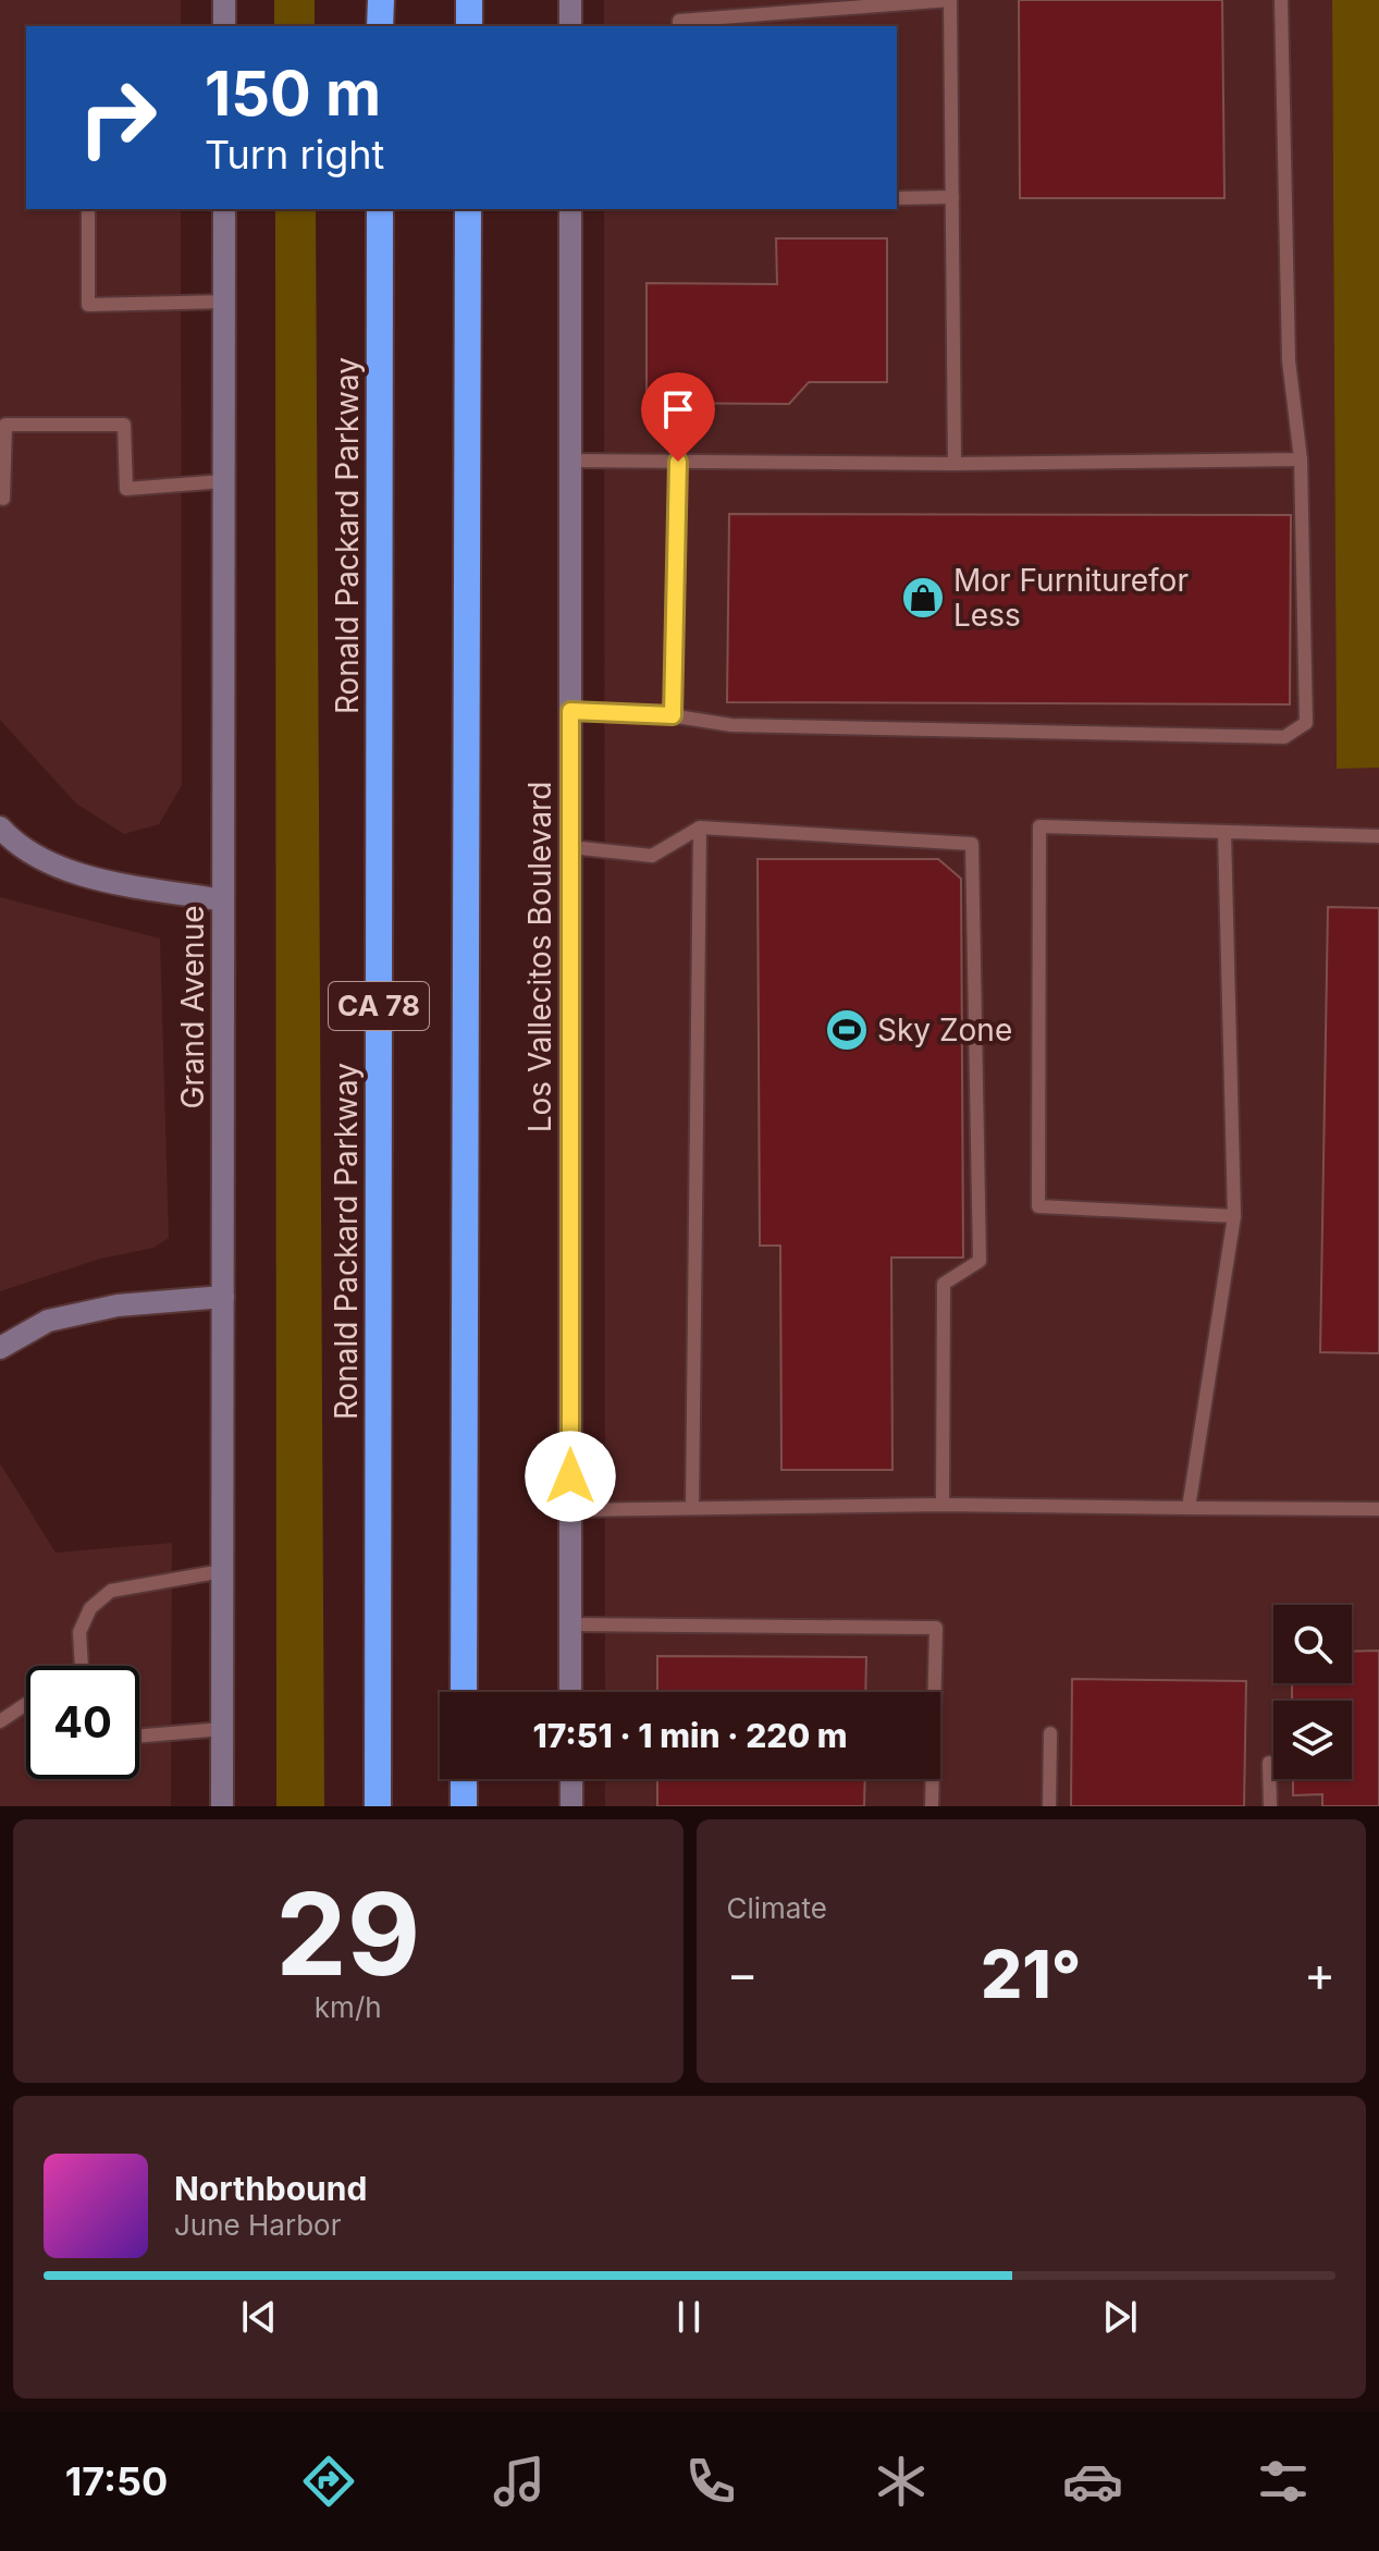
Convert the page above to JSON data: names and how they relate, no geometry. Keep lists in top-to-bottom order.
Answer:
{
  "streets": {
    "highway": ["Ronald Packard Parkway", "CA 78"],
    "street": ["Los Vallecitos Boulevard", "Grand Avenue"]
  },
  "places": {
    "shop": ["Mor Furniturefor Less"],
    "sports": ["Sky Zone"]
  },
  "page": {
    "turn": ["150 m", "Turn right"],
    "limit": "40",
    "trip": "17:51 · 1 min · 220 m",
    "tile": [
      ["29", "km/h"],
      "Climate"
    ],
    "heat": ["−", "21°", "+"],
    "song": ["Northbound", "June Harbor"],
    "tabs": "17:50"
  }
}
